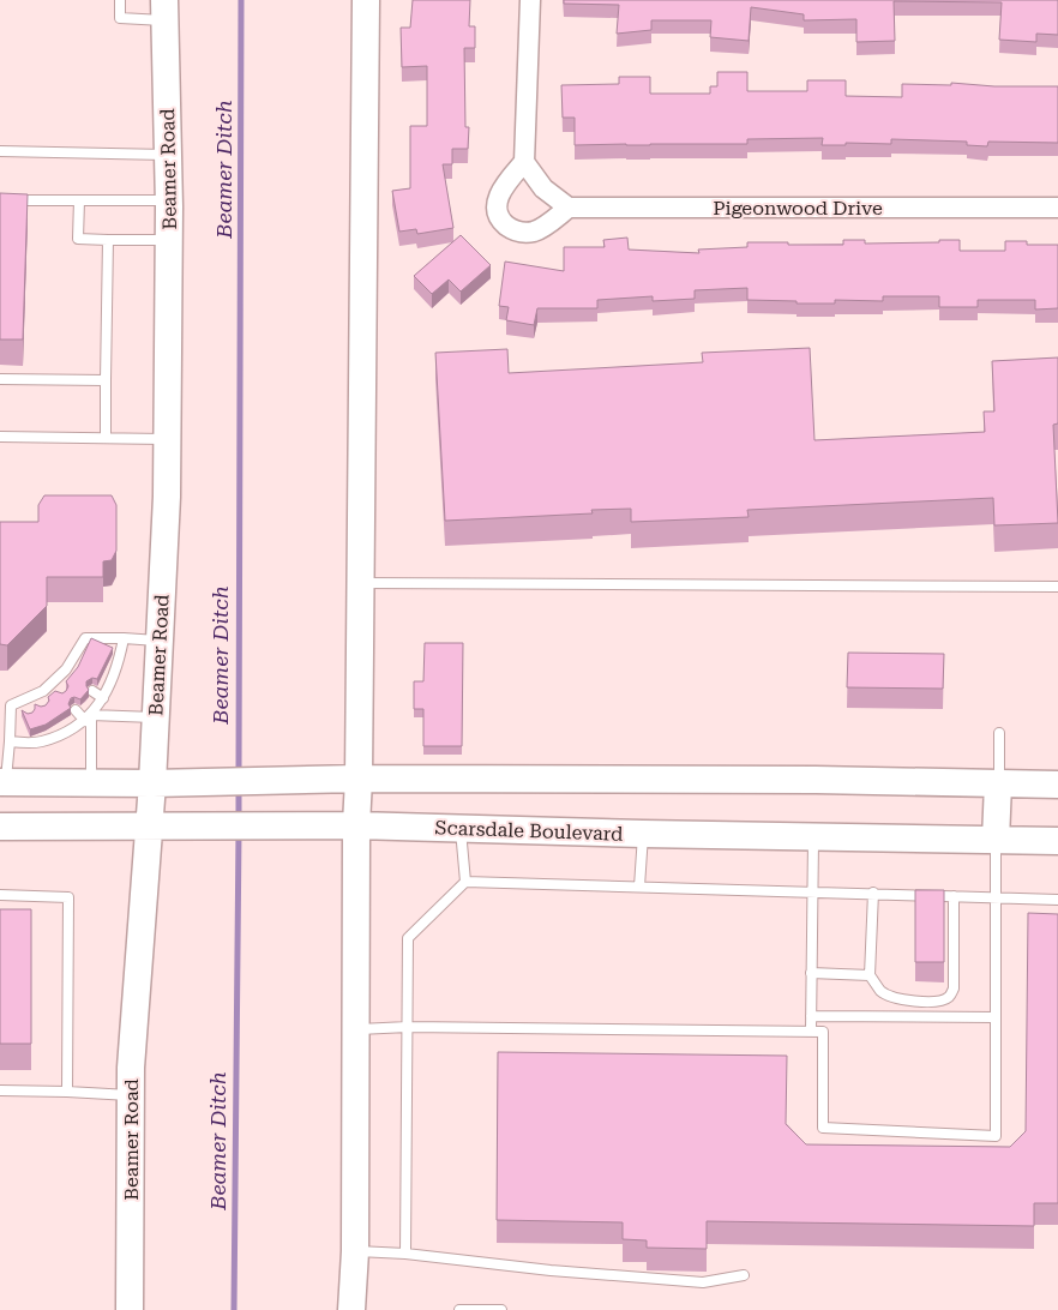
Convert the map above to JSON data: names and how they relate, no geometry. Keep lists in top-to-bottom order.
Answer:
{
  "streets": {
    "main road": ["Beamer Road", "Scarsdale Boulevard"],
    "street": ["Pigeonwood Drive"]
  },
  "crossings": [
    ["Beamer Road", "Scarsdale Boulevard"]
  ],
  "water": ["Beamer Ditch"]
}
